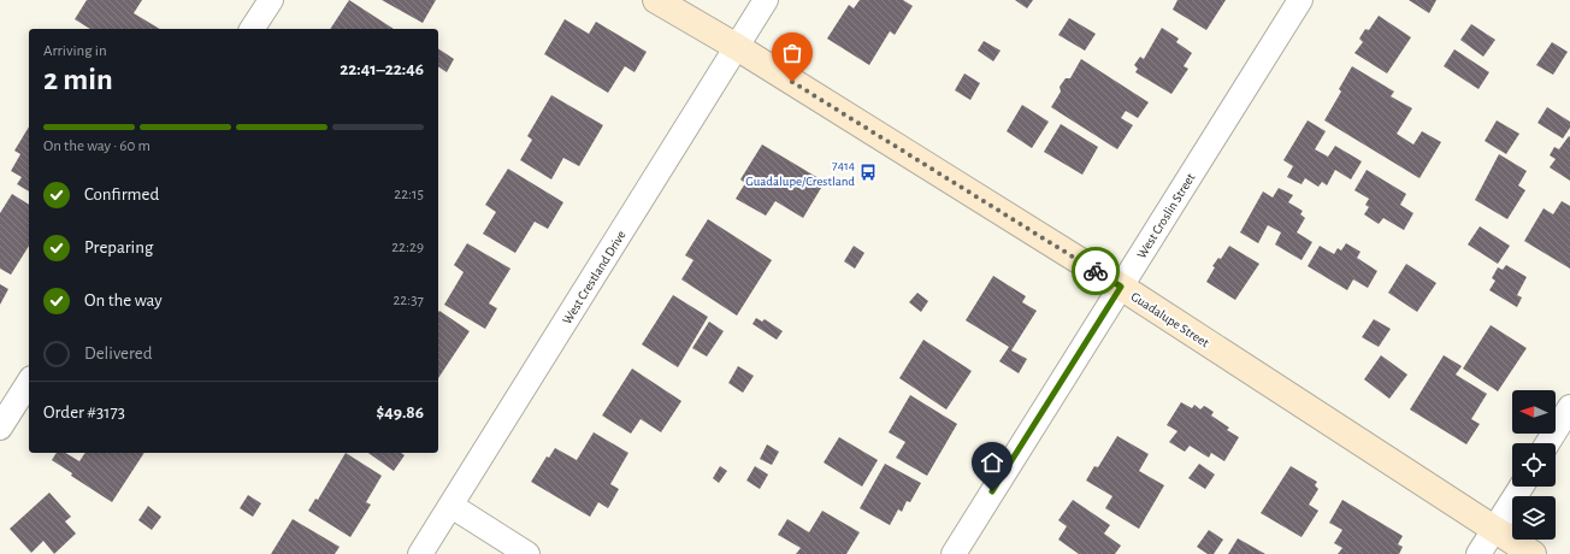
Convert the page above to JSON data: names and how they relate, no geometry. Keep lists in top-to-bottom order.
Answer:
{
  "streets": {
    "street": ["West Croslin Street", "West Crestland Drive", "Guadalupe Street"]
  },
  "crossings": [
    ["West Croslin Street", "Guadalupe Street"],
    ["West Crestland Drive", "Guadalupe Street"]
  ],
  "places": {
    "bus stop": ["7414 Guadalupe/Crestland"]
  },
  "north": "left",
  "page": {
    "heading": ["2 min", "Arriving in", "22:41–22:46"],
    "panel": ["Order #3173", "$49.86"],
    "bar": "On the way · 60 m",
    "list": [
      ["Confirmed", "22:15"],
      ["Preparing", "22:29"],
      ["On the way", "22:37"],
      "Delivered"
    ]
  }
}
